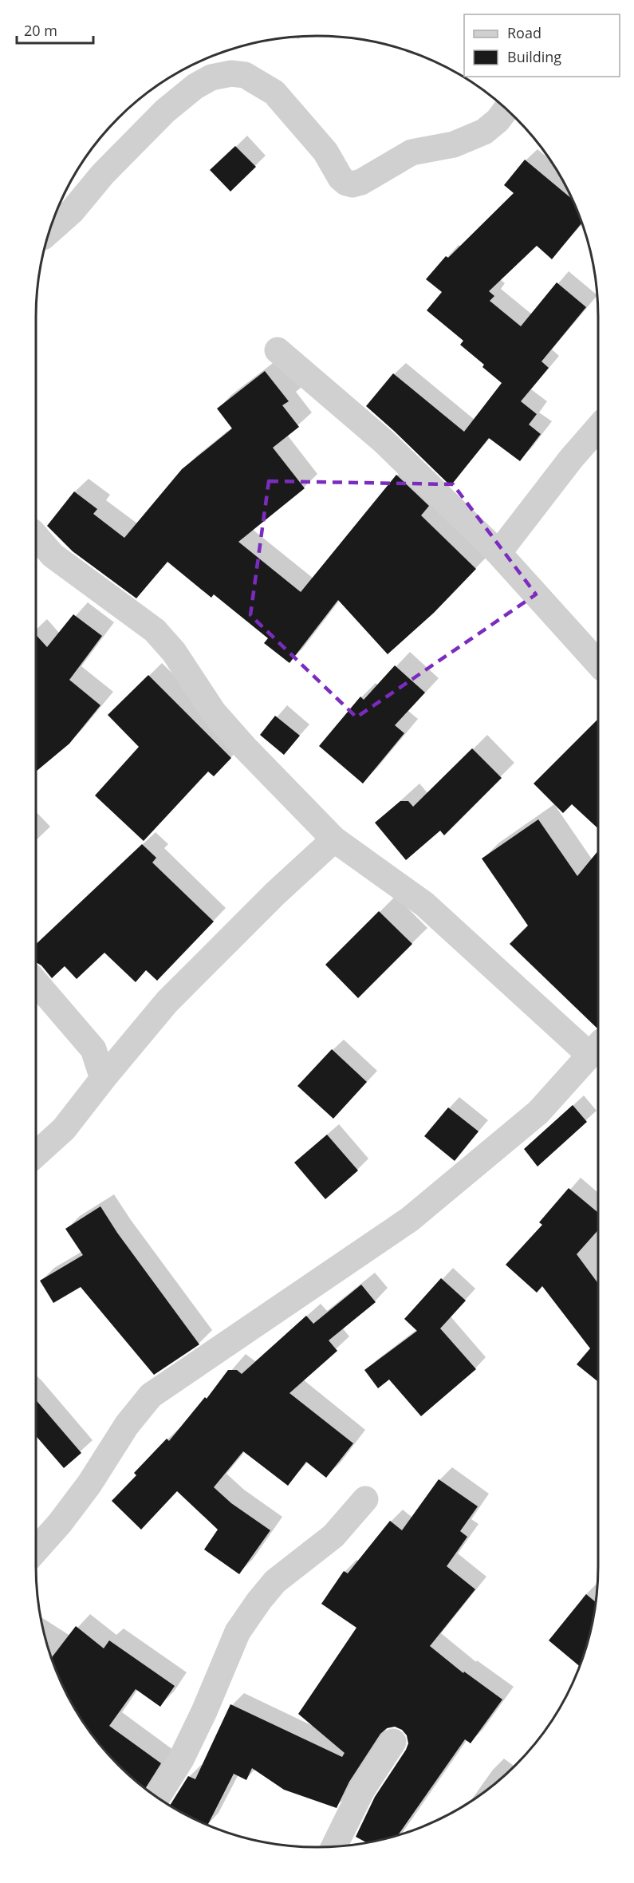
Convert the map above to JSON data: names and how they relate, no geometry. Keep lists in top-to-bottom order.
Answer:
{
  "legend": ["Road", "Building"],
  "scale_bar": "20 m"
}
